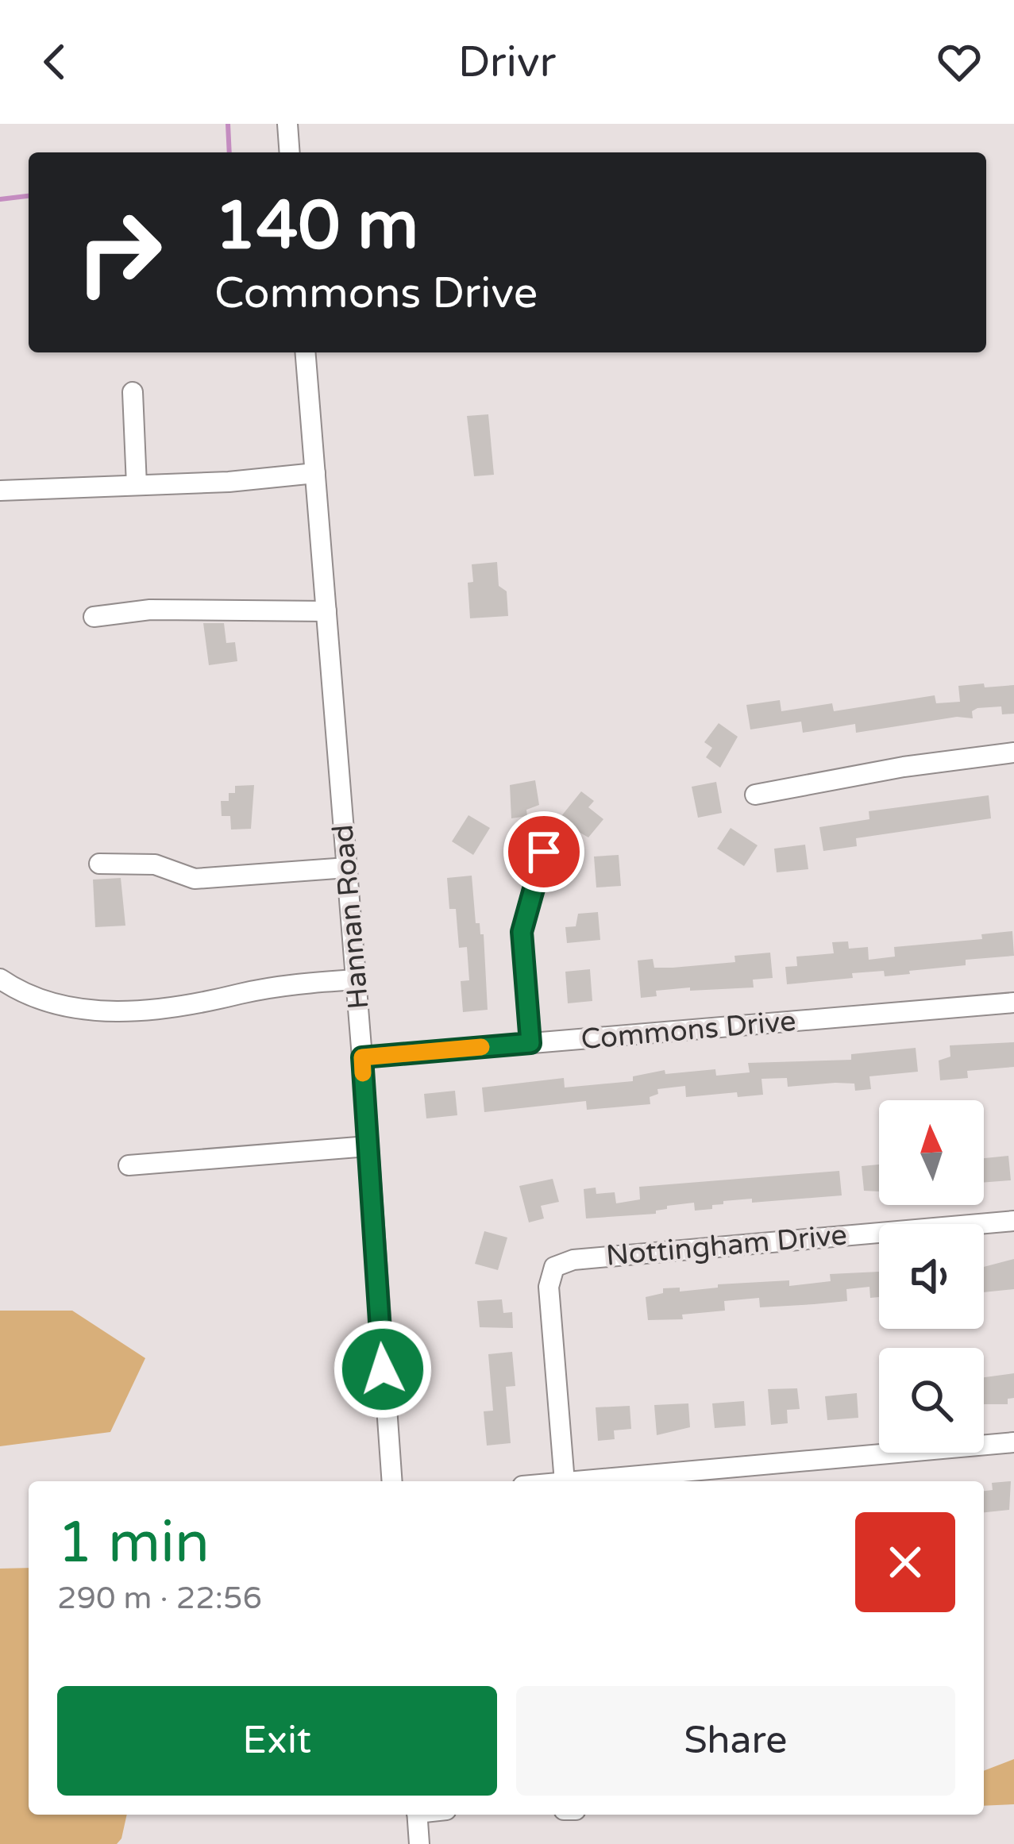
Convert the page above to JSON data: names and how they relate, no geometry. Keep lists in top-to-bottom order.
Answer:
{
  "streets": {
    "street": ["Hannan Road", "Commons Drive", "Nottingham Drive"]
  },
  "crossings": [
    ["Hannan Road", "Commons Drive"]
  ],
  "north": "top",
  "page": {
    "header": "Drivr",
    "turn": ["140 m", "Commons Drive"],
    "heading": ["1 min", "290 m · 22:56"],
    "buttons": ["Exit", "Share"]
  }
}
